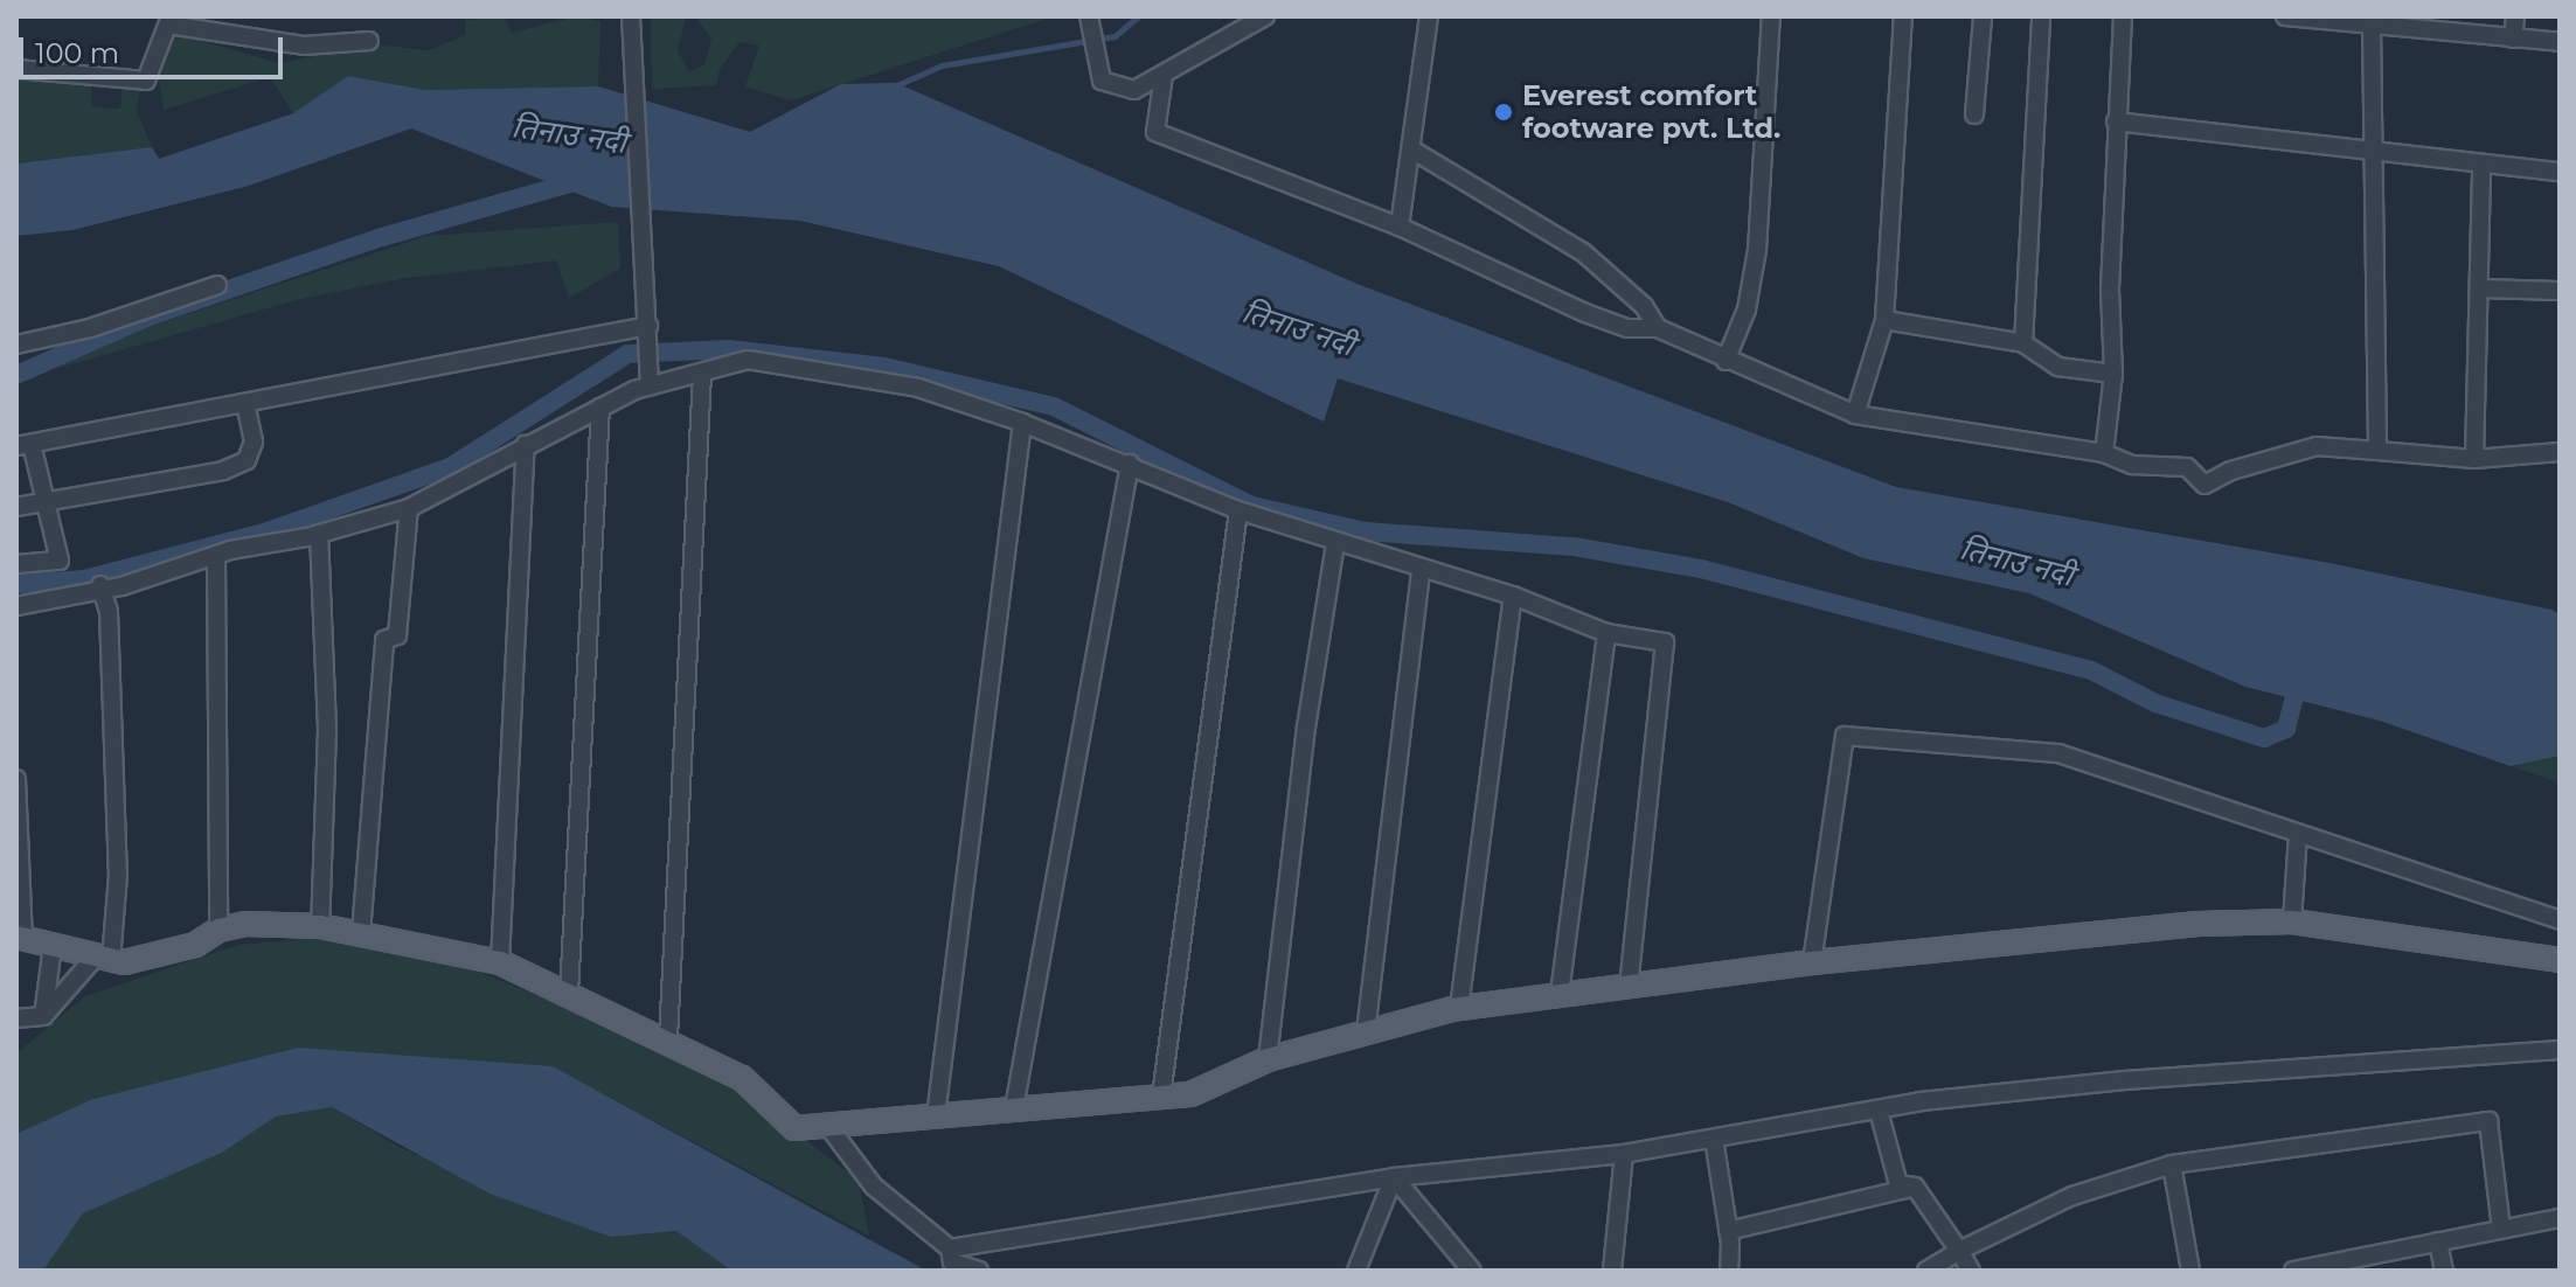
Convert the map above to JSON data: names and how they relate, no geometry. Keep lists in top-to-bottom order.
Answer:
{
  "water": ["तिनाउ नदी"],
  "places": ["Everest comfort footware pvt. Ltd."],
  "scale_bar": "100 m"
}
